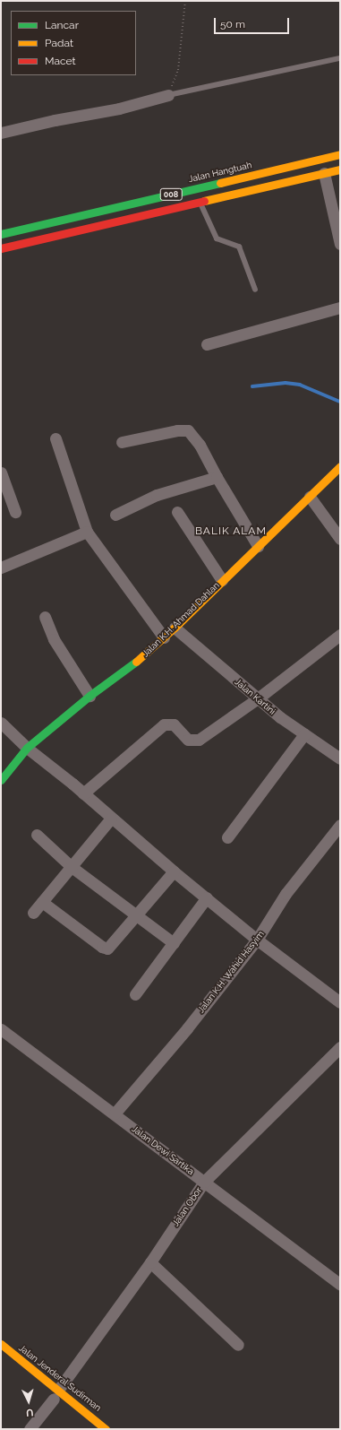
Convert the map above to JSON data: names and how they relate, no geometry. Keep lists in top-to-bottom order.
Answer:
{
  "streets": {
    "main road": [
      "Jalan Hangtuah",
      "008",
      "Jalan K.H. Ahmad Dahlan",
      "Jalan Jenderal Sudirman"
    ],
    "street": [
      "Jalan Kartini",
      "Jalan K.H. Wahid Hasyim",
      "Jalan Dewi Sartika",
      "Jalan Obor"
    ]
  },
  "crossings": [
    ["Jalan K.H. Ahmad Dahlan", "Jalan Kartini"],
    ["Jalan K.H. Wahid Hasyim", "Jalan Dewi Sartika"],
    ["Jalan Dewi Sartika", "Jalan Obor"],
    ["Jalan Obor", "Jalan Jenderal Sudirman"]
  ],
  "districts": ["BALIK ALAM"],
  "legend": ["Lancar", "Padat", "Macet"],
  "scale_bar": "50 m",
  "north": "bottom"
}
